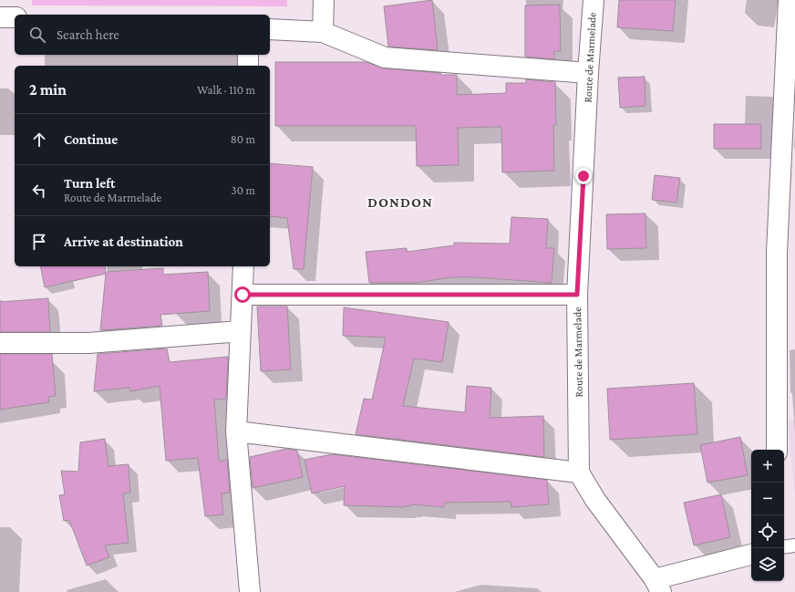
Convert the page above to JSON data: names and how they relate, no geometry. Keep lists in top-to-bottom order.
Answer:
{
  "streets": {
    "street": ["Route de Marmelade"]
  },
  "districts": ["DONDON"],
  "page": {
    "search": "Search here",
    "heading": ["2 min", "Walk · 110 m"],
    "list": [
      ["Continue", "80 m"],
      ["Turn left", "Route de Marmelade", "30 m"],
      "Arrive at destination"
    ],
    "map_buttons": ["+", "−"]
  }
}
